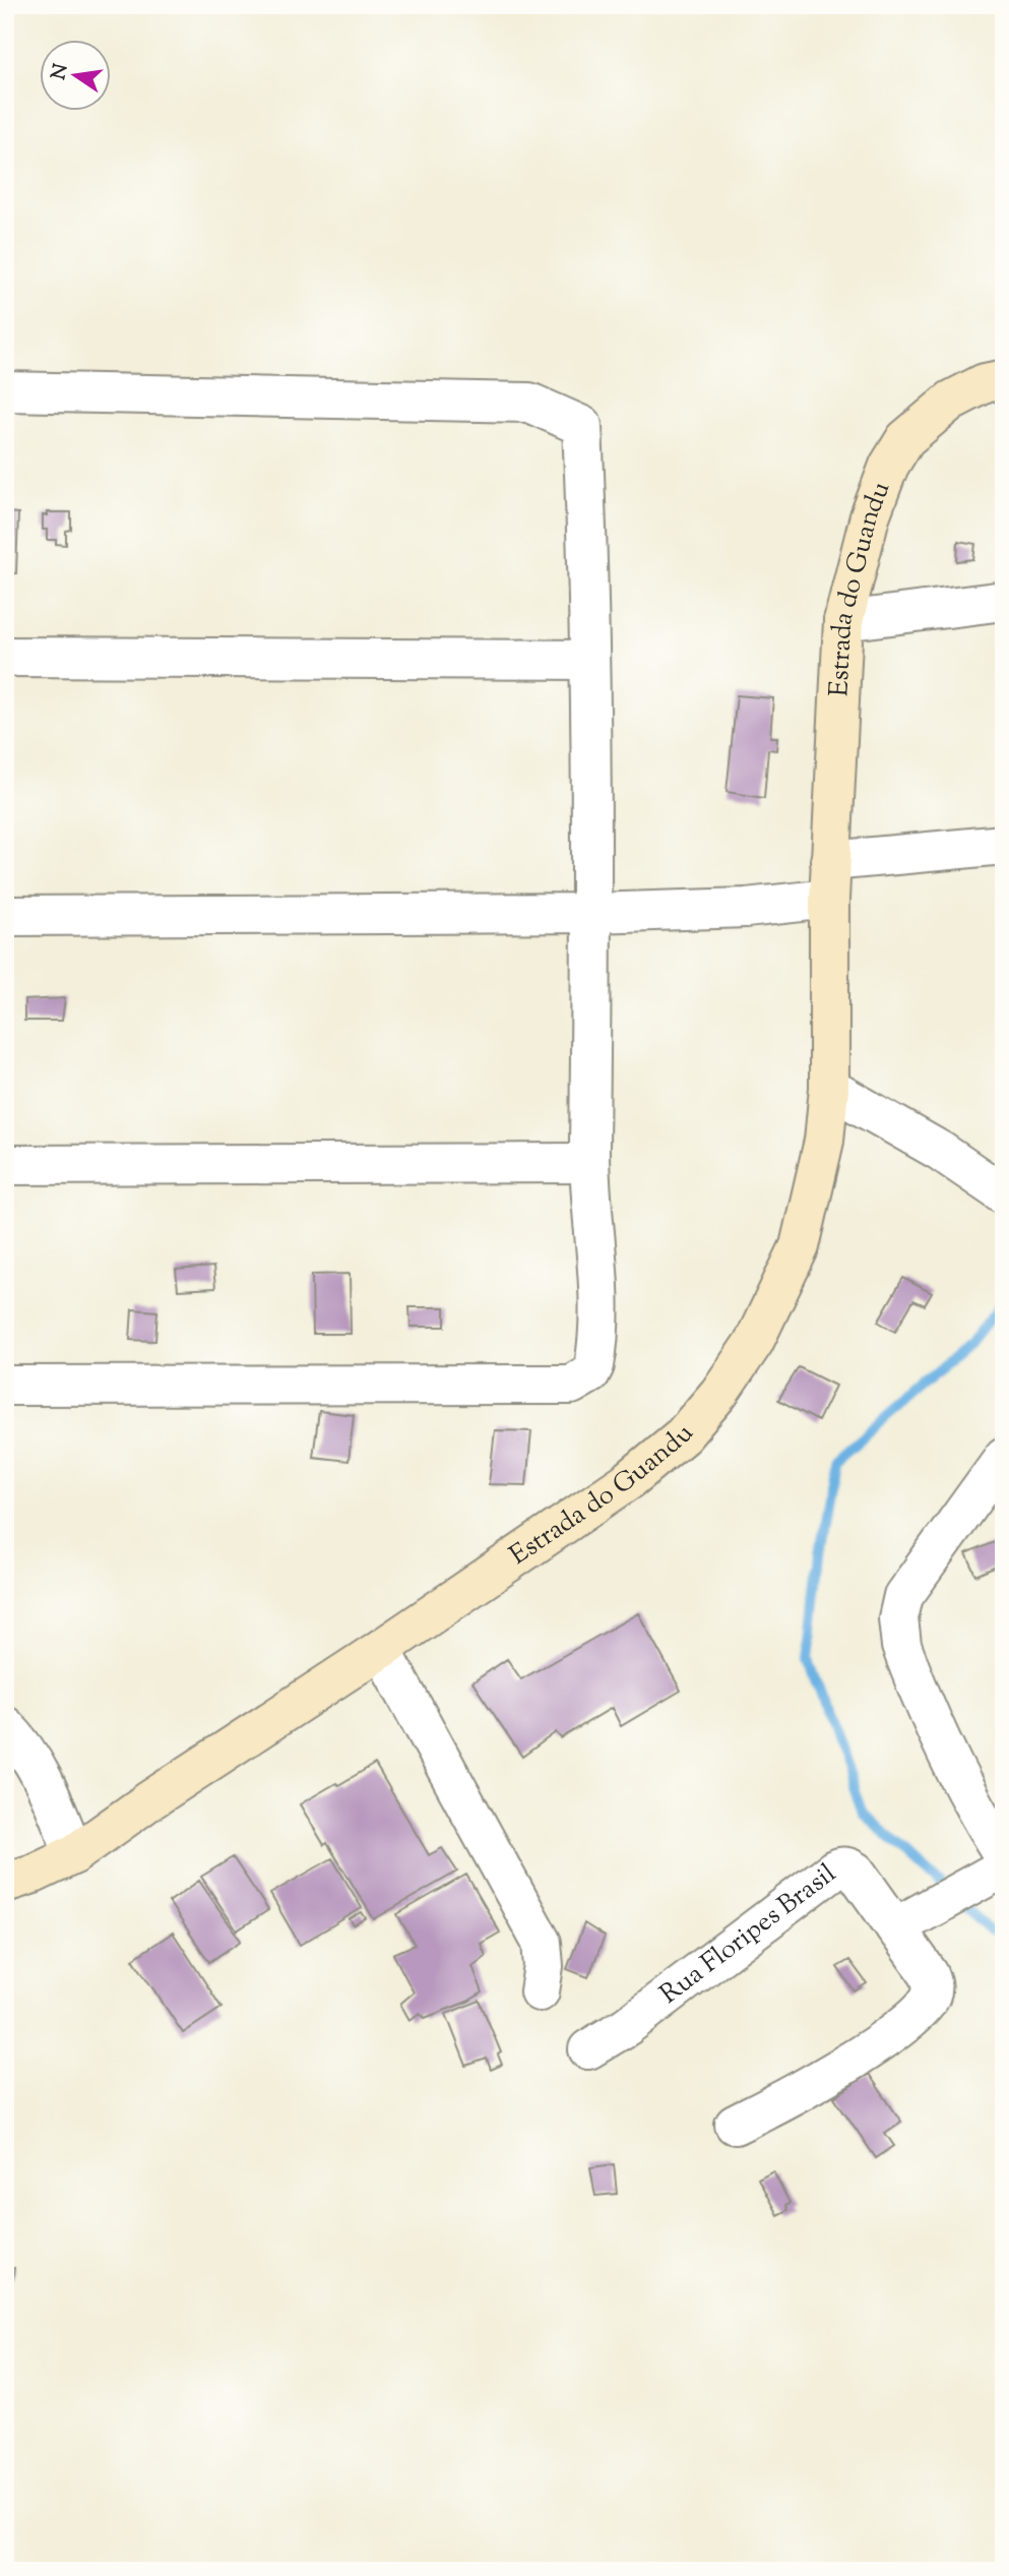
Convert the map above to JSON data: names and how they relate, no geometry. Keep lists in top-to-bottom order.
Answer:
{
  "streets": {
    "street": ["Estrada do Guandu", "Rua Floripes Brasil"]
  },
  "north": "left"
}
